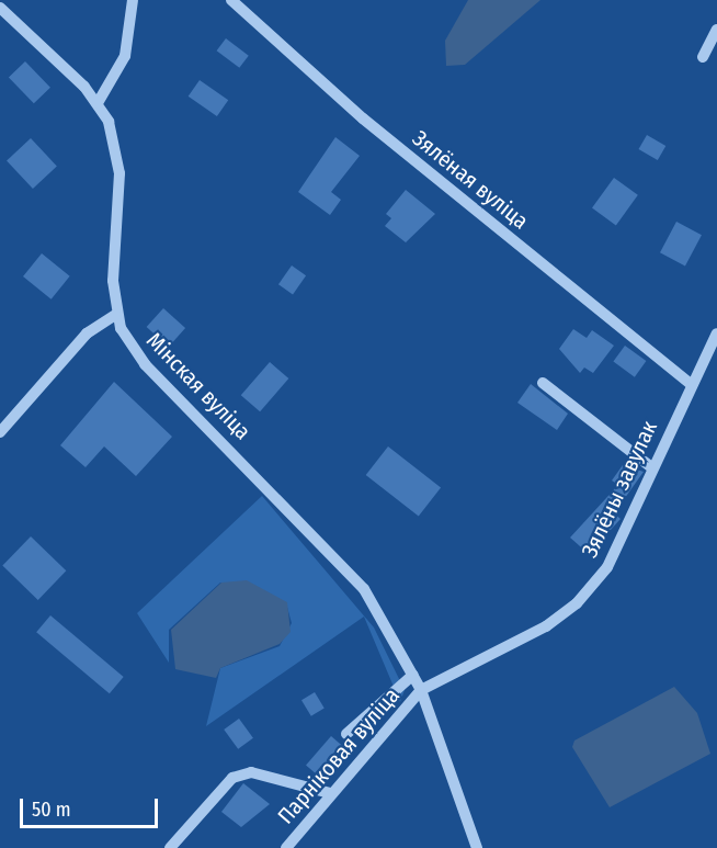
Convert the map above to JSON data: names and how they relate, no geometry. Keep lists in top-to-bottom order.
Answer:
{
  "streets": {
    "street": [
      "Зялёная вуліца",
      "Мінская вуліца",
      "Зялёны завулак",
      "Парніковая вуліца"
    ]
  },
  "crossings": [
    ["Зялёная вуліца", "Зялёны завулак"],
    ["Мінская вуліца", "Зялёны завулак"],
    ["Мінская вуліца", "Парніковая вуліца"],
    ["Зялёны завулак", "Парніковая вуліца"]
  ],
  "scale_bar": "50 m"
}
